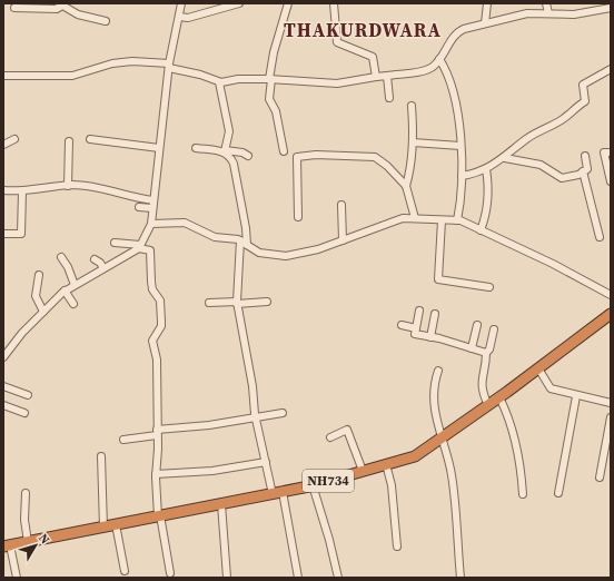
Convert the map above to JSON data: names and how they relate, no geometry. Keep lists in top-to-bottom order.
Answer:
{
  "streets": {
    "highway": ["NH734"]
  },
  "districts": ["THAKURDWARA"],
  "north": "top right"
}
